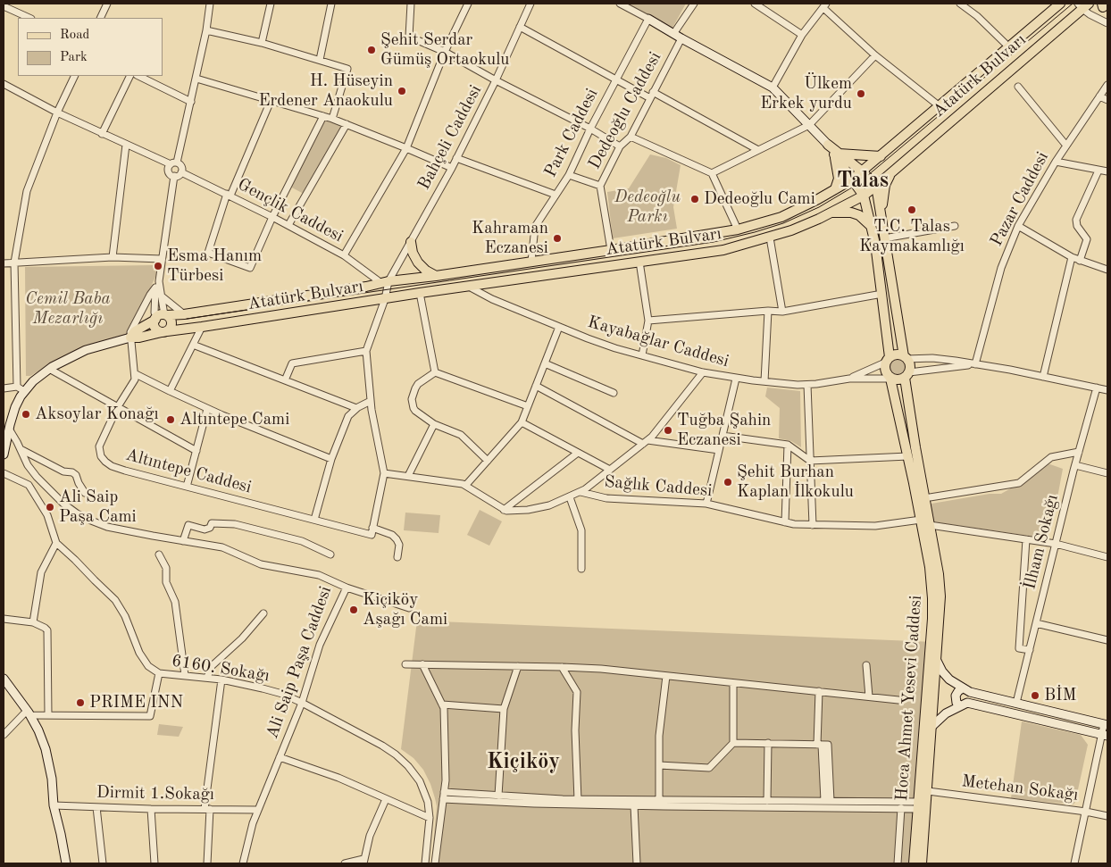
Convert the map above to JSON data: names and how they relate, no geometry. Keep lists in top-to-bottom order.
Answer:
{
  "streets": {
    "main road": ["Atatürk Bulvarı", "Hoca Ahmet Yesevi Caddesi"],
    "street": [
      "Dedeoğlu Caddesi",
      "Park Caddesi",
      "Bahçeli Caddesi",
      "Pazar Caddesi",
      "Gençlik Caddesi",
      "Kayabağlar Caddesi",
      "Altıntepe Caddesi",
      "Sağlık Caddesi",
      "İlham Sokağı",
      "Ali Saip Paşa Caddesi",
      "6160. Sokağı",
      "Metehan Sokağı",
      "Dirmit 1.Sokağı"
    ]
  },
  "crossings": [
    ["Atatürk Bulvarı", "Dedeoğlu Caddesi"],
    ["Atatürk Bulvarı", "Park Caddesi"],
    ["Atatürk Bulvarı", "Bahçeli Caddesi"],
    ["Atatürk Bulvarı", "Gençlik Caddesi"],
    ["Atatürk Bulvarı", "Kayabağlar Caddesi"],
    ["Atatürk Bulvarı", "Ali Saip Paşa Caddesi"],
    ["Bahçeli Caddesi", "Gençlik Caddesi"],
    ["Kayabağlar Caddesi", "Hoca Ahmet Yesevi Caddesi"],
    ["Sağlık Caddesi", "Hoca Ahmet Yesevi Caddesi"],
    ["Ali Saip Paşa Caddesi", "6160. Sokağı"],
    ["Ali Saip Paşa Caddesi", "Dirmit 1.Sokağı"],
    ["Hoca Ahmet Yesevi Caddesi", "Metehan Sokağı"]
  ],
  "districts": ["Talas", "Kiçiköy"],
  "parks": ["Dedeoğlu Parkı", "Cemil Baba Mezarlığı"],
  "places": [
    "Şehit Serdar Gümüş Ortaokulu",
    "H. Hüseyin Erdener Anaokulu",
    "Ülkem Erkek yurdu",
    "Dedeoğlu Cami",
    "T.C. Talas Kaymakamlığı",
    "Kahraman Eczanesi",
    "Esma Hanım Türbesi",
    "Aksoylar Konağı",
    "Altıntepe Cami",
    "Tuğba Şahin Eczanesi",
    "Şehit Burhan Kaplan İlkokulu",
    "Ali Saip Paşa Cami",
    "Kiçiköy Aşağı Cami",
    "BİM",
    "PRIME INN"
  ],
  "legend": ["Road", "Park"]
}
